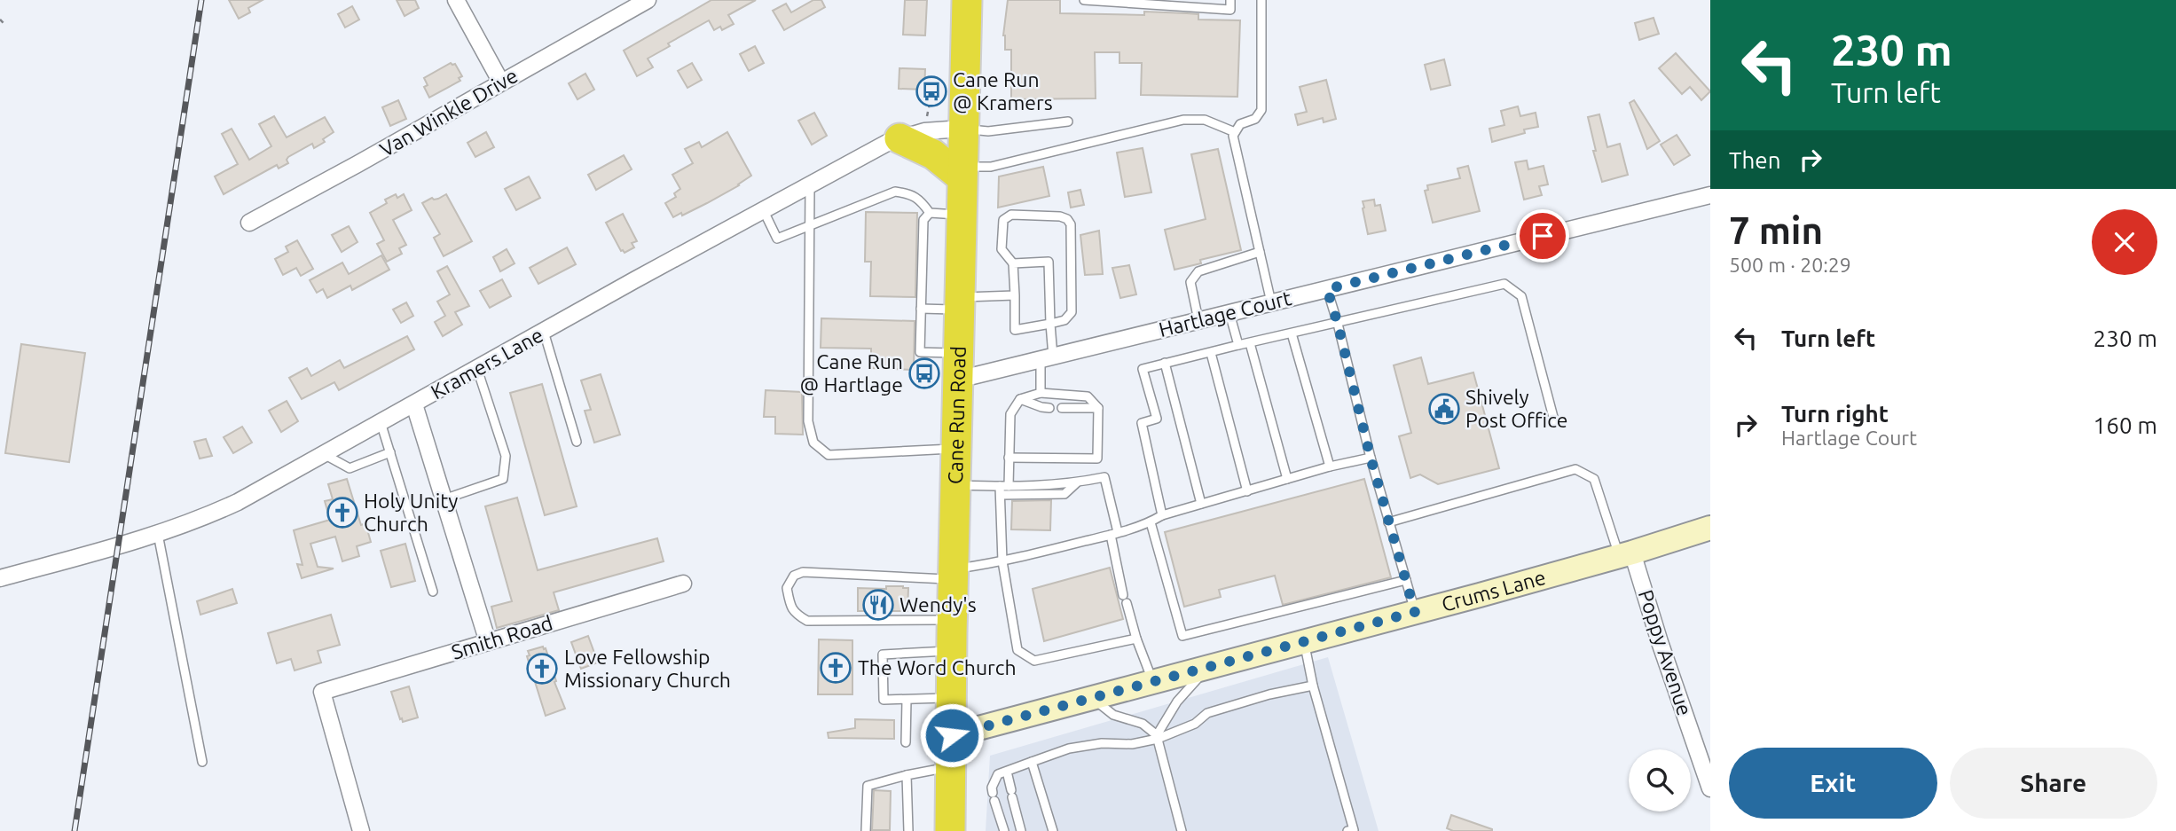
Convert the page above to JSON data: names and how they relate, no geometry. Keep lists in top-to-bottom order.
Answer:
{
  "streets": {
    "highway": ["Cane Run Road"],
    "main road": ["Crums Lane"],
    "street": [
      "Van Winkle Drive",
      "Hartlage Court",
      "Kramers Lane",
      "Smith Road",
      "Poppy Avenue"
    ]
  },
  "crossings": [
    ["Hartlage Court", "Cane Run Road"],
    ["Kramers Lane", "Cane Run Road"],
    ["Cane Run Road", "Crums Lane"],
    ["Crums Lane", "Poppy Avenue"]
  ],
  "places": {
    "bus stop": ["Cane Run @ Kramers", "Cane Run @ Hartlage"],
    "public building": ["Shively Post Office"],
    "church": ["Holy Unity Church", "The Word Church", "Love Fellowship Missionary Church"],
    "restaurant": ["Wendy's"]
  },
  "page": {
    "turn": ["230 m", "Turn left"],
    "then": "Then",
    "heading": ["7 min", "500 m · 20:29"],
    "list": [
      {
        "name": "Turn left",
        "value": "230 m"
      },
      {
        "name": "Turn right",
        "note": "Hartlage Court",
        "value": "160 m"
      }
    ],
    "buttons": ["Exit", "Share"]
  }
}
